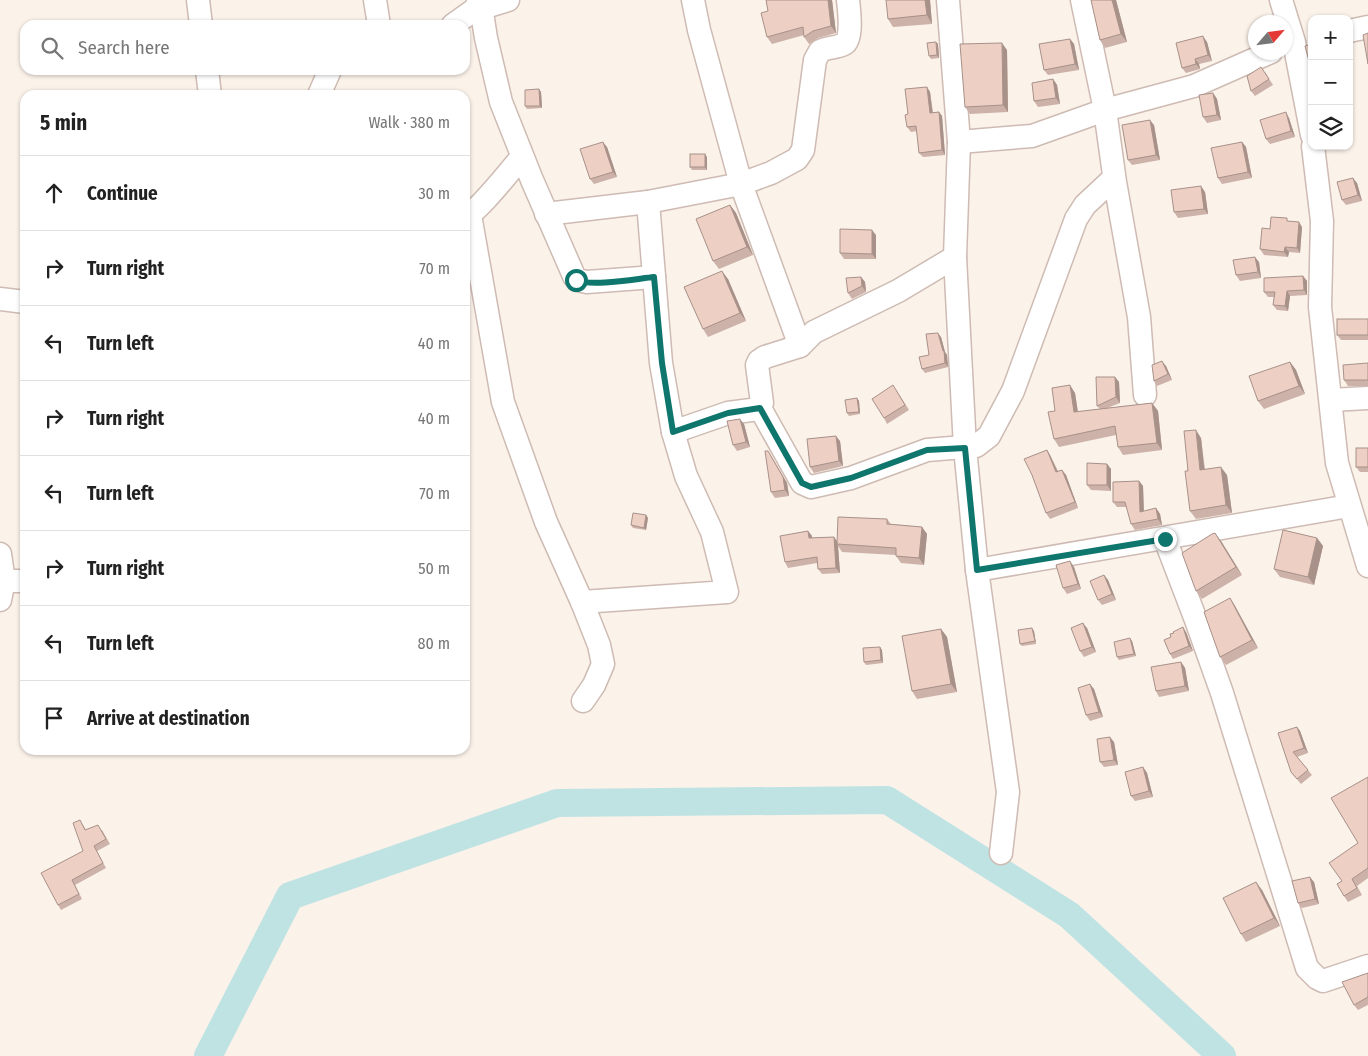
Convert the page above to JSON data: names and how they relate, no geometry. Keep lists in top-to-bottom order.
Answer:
{
  "north": "top right",
  "page": {
    "map_buttons": ["+", "−"],
    "search": "Search here",
    "heading": ["5 min", "Walk · 380 m"],
    "list": [
      ["Continue", "30 m"],
      ["Turn right", "70 m"],
      ["Turn left", "40 m"],
      ["Turn right", "40 m"],
      ["Turn left", "70 m"],
      ["Turn right", "50 m"],
      ["Turn left", "80 m"],
      "Arrive at destination"
    ]
  }
}
